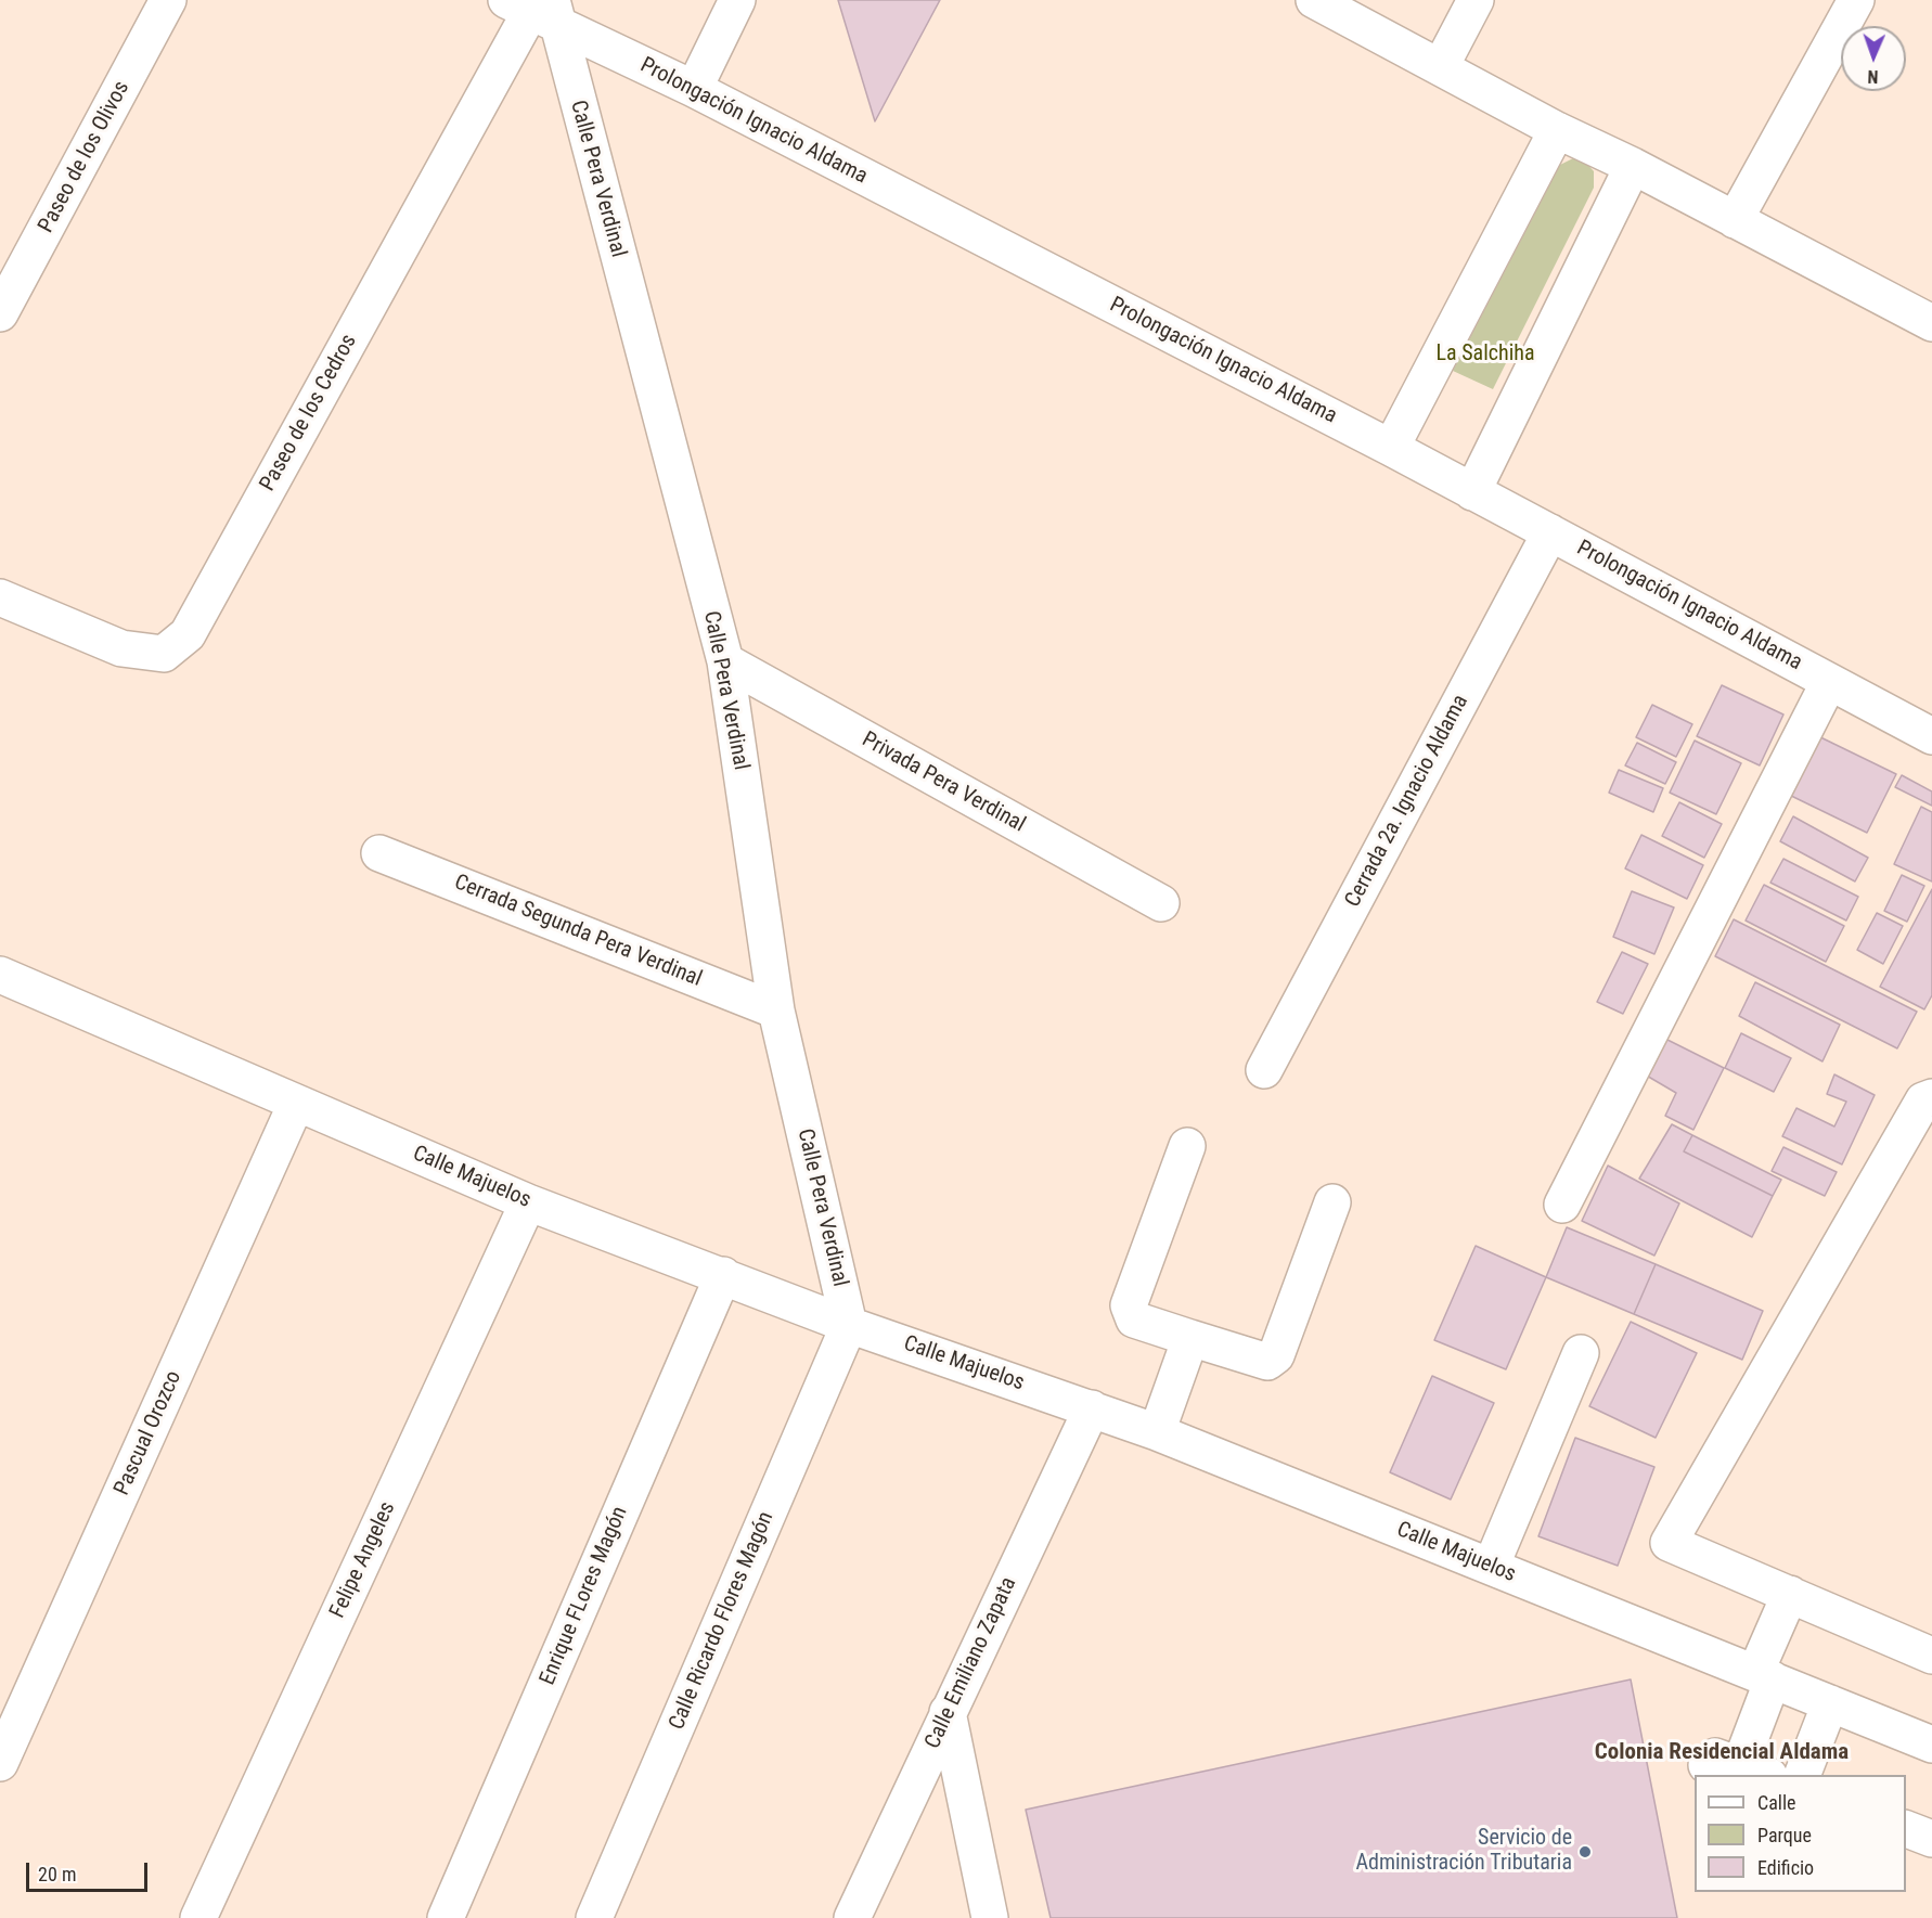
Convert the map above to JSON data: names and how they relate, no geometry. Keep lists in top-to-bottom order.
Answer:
{
  "streets": {
    "street": [
      "Prolongación Ignacio Aldama",
      "Paseo de los Olivos",
      "Calle Pera Verdinal",
      "Paseo de los Cedros",
      "Privada Pera Verdinal",
      "Cerrada 2a. Ignacio Aldama",
      "Cerrada Segunda Pera Verdinal",
      "Calle Majuelos",
      "Pascual Orozco",
      "Felipe Angeles",
      "Enrique FLores Magón",
      "Calle Ricardo Flores Magón",
      "Calle Emiliano Zapata"
    ]
  },
  "crossings": [
    ["Prolongación Ignacio Aldama", "Calle Pera Verdinal"],
    ["Prolongación Ignacio Aldama", "Paseo de los Cedros"],
    ["Prolongación Ignacio Aldama", "Cerrada 2a. Ignacio Aldama"],
    ["Calle Pera Verdinal", "Paseo de los Cedros"],
    ["Calle Pera Verdinal", "Privada Pera Verdinal"],
    ["Calle Pera Verdinal", "Cerrada Segunda Pera Verdinal"],
    ["Calle Pera Verdinal", "Calle Majuelos"],
    ["Calle Pera Verdinal", "Calle Ricardo Flores Magón"],
    ["Calle Majuelos", "Pascual Orozco"],
    ["Calle Majuelos", "Felipe Angeles"],
    ["Calle Majuelos", "Enrique FLores Magón"],
    ["Calle Majuelos", "Calle Ricardo Flores Magón"],
    ["Calle Majuelos", "Calle Emiliano Zapata"]
  ],
  "districts": ["Colonia Residencial Aldama"],
  "parks": ["La Salchiha"],
  "places": ["Servicio de Administración Tributaria"],
  "legend": ["Calle", "Parque", "Edificio"],
  "scale_bar": "20 m",
  "north": "bottom"
}
